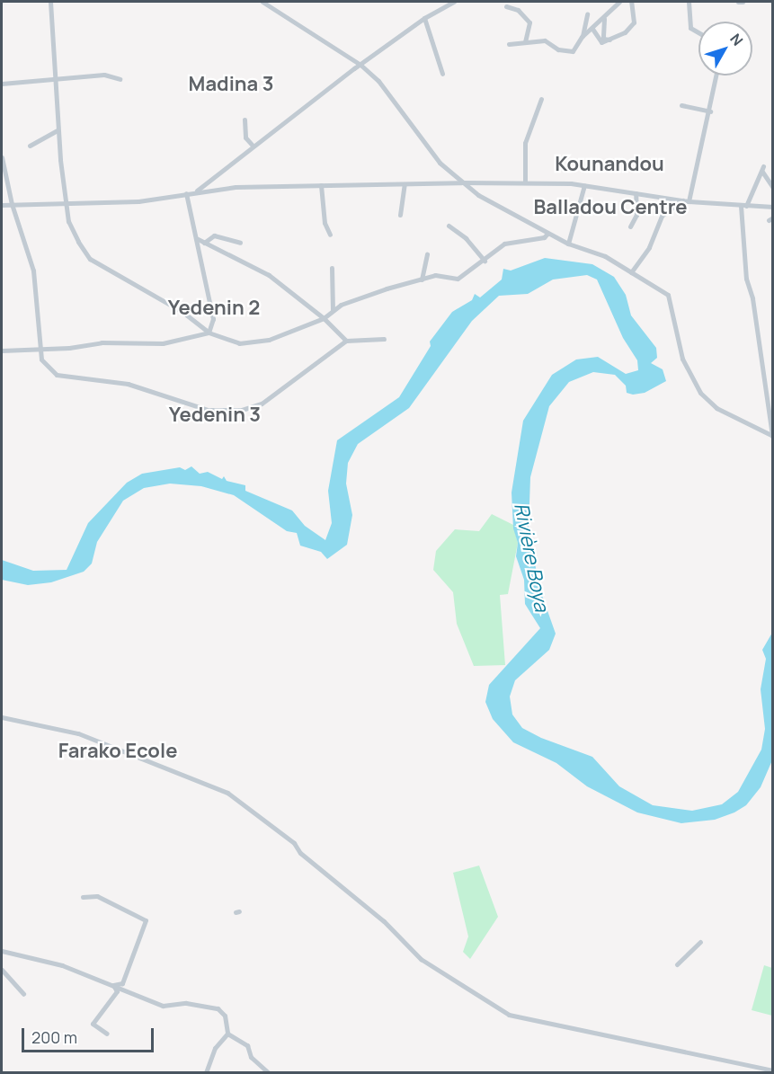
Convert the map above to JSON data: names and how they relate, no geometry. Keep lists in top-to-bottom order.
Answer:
{
  "districts": [
    "Madina 3",
    "Kounandou",
    "Balladou Centre",
    "Yedenin 2",
    "Yedenin 3",
    "Farako Ecole"
  ],
  "water": ["Rivière Boya"],
  "scale_bar": "200 m",
  "north": "top right"
}
